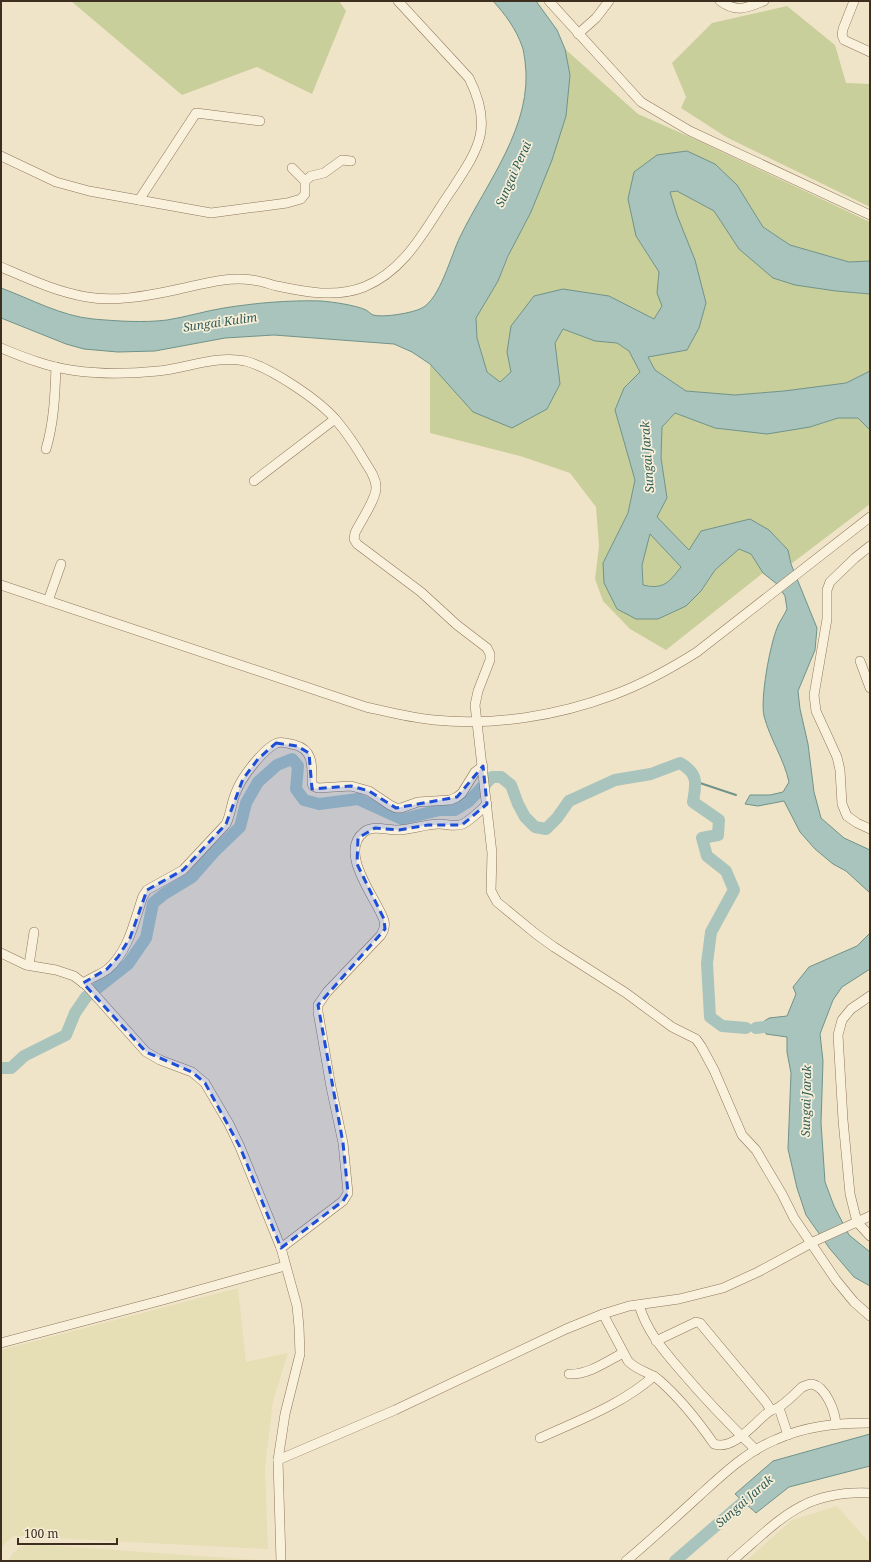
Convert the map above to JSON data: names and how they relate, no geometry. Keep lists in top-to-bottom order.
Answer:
{
  "water": ["Sungai Perai", "Sungai Kulim", "Sungai Jarak"],
  "scale_bar": "100 m"
}
